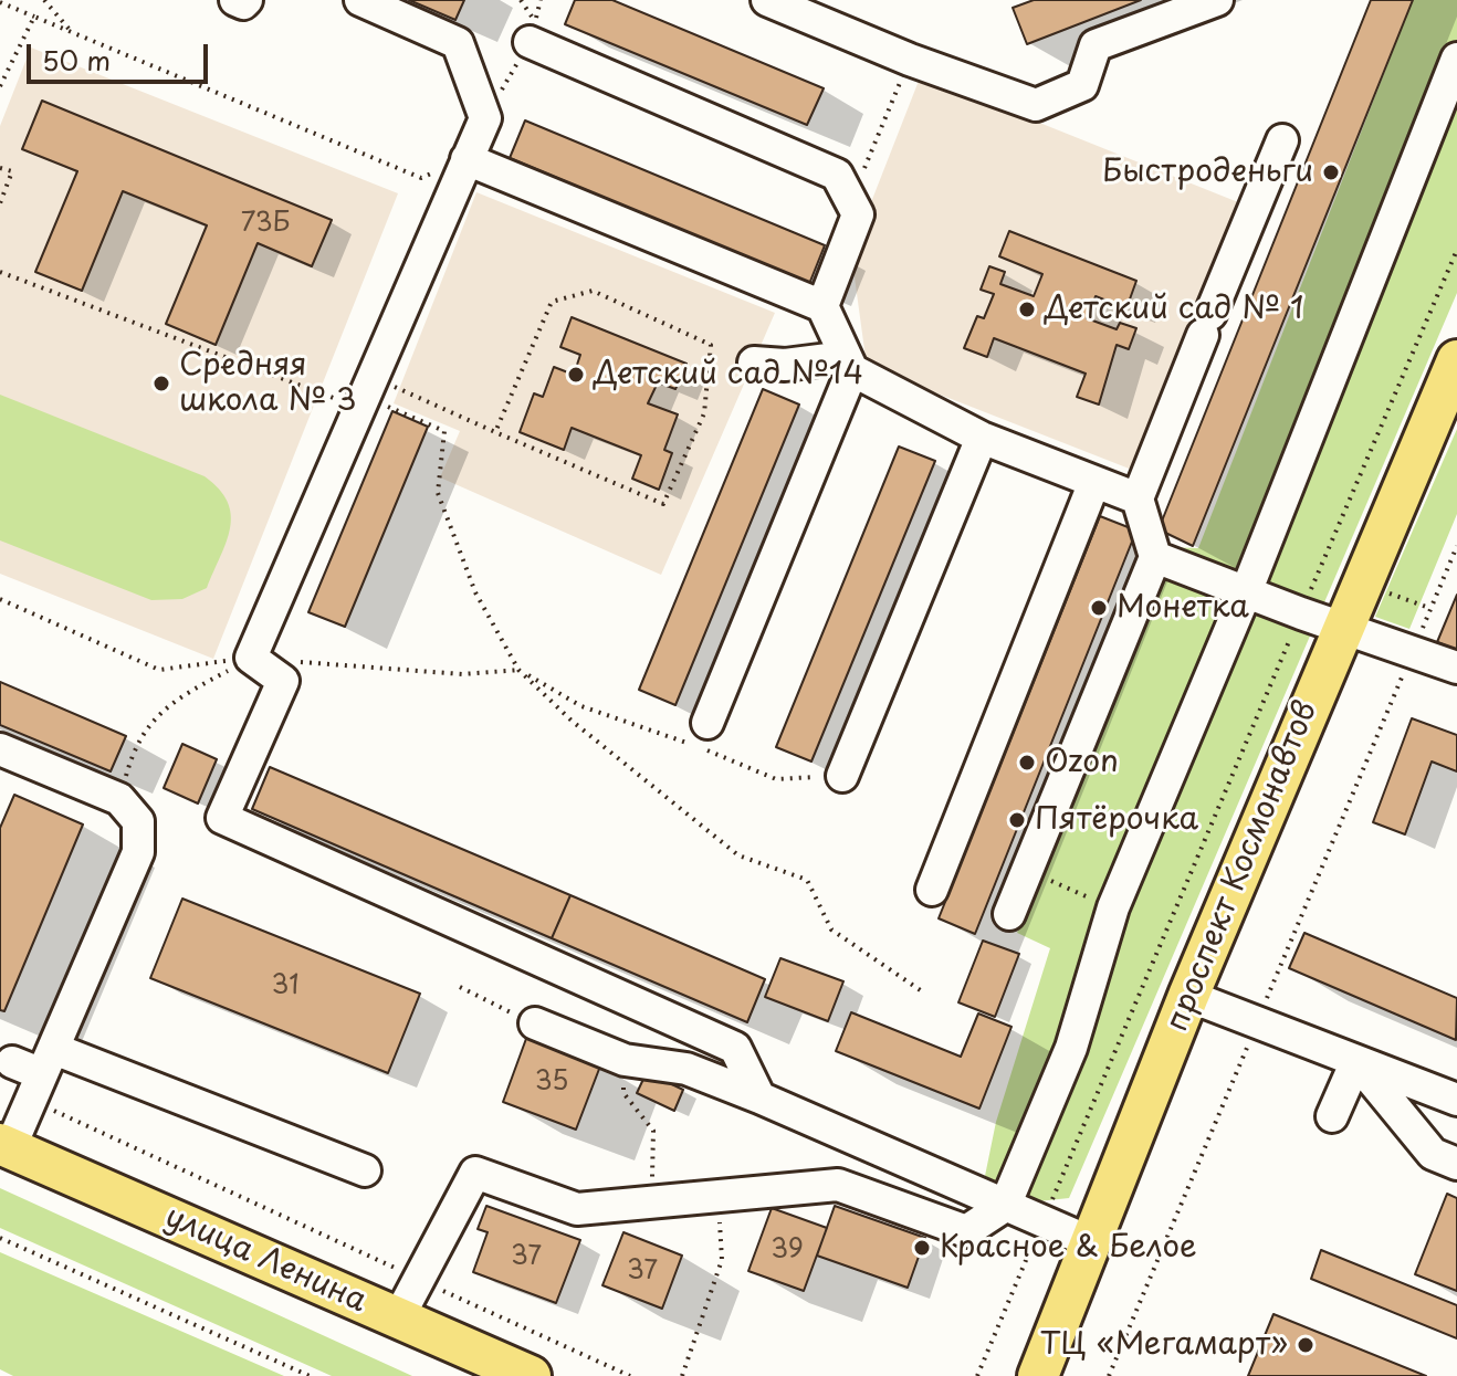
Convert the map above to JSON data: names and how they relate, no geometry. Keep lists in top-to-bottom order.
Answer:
{
  "streets": {
    "main road": ["проспект Космонавтов", "улица Ленина"]
  },
  "places": [
    "Быстроденьги",
    "Детский сад № 1",
    "Детский сад №14",
    "Средняя школа № 3",
    "Монетка",
    "Ozon",
    "Пятёрочка",
    "Красное & Белое",
    "ТЦ «Мегамарт»"
  ],
  "house_numbers": [
    "73Б",
    "31",
    "35",
    "39",
    "37",
    "37"
  ],
  "scale_bar": "50 m"
}
